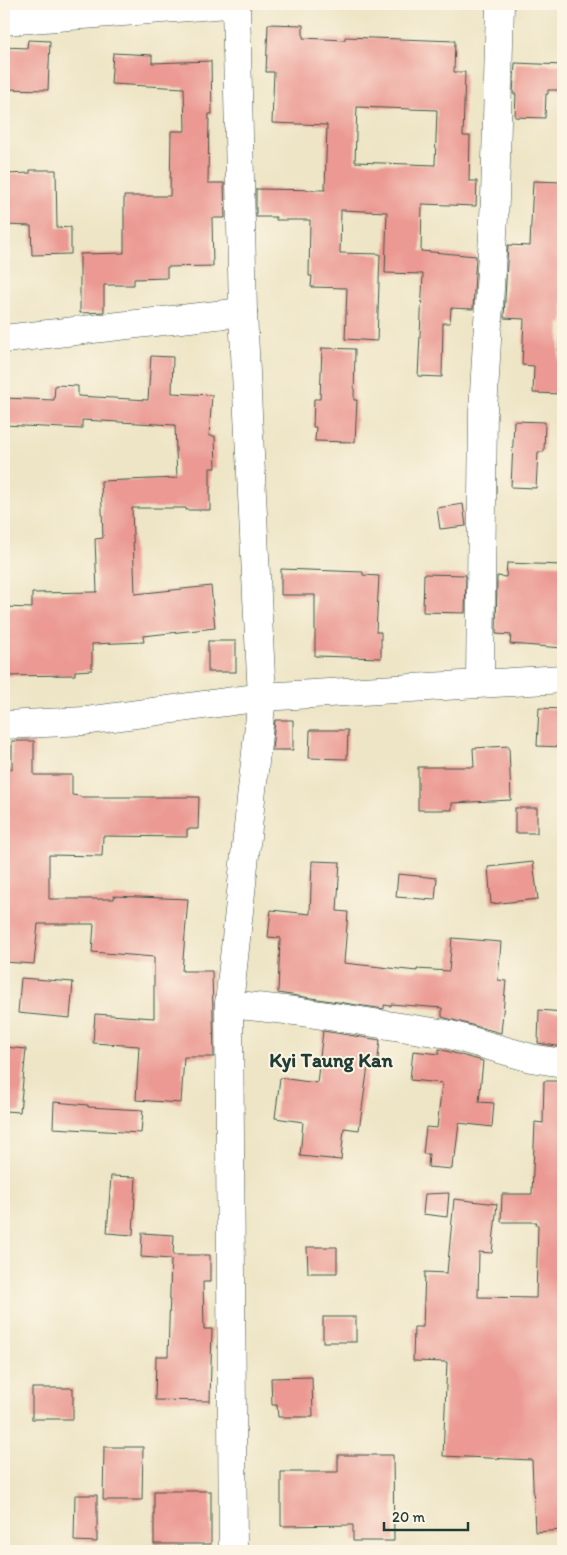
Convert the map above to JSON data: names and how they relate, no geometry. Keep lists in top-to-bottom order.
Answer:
{
  "districts": ["Kyi Taung Kan"],
  "scale_bar": "20 m"
}
